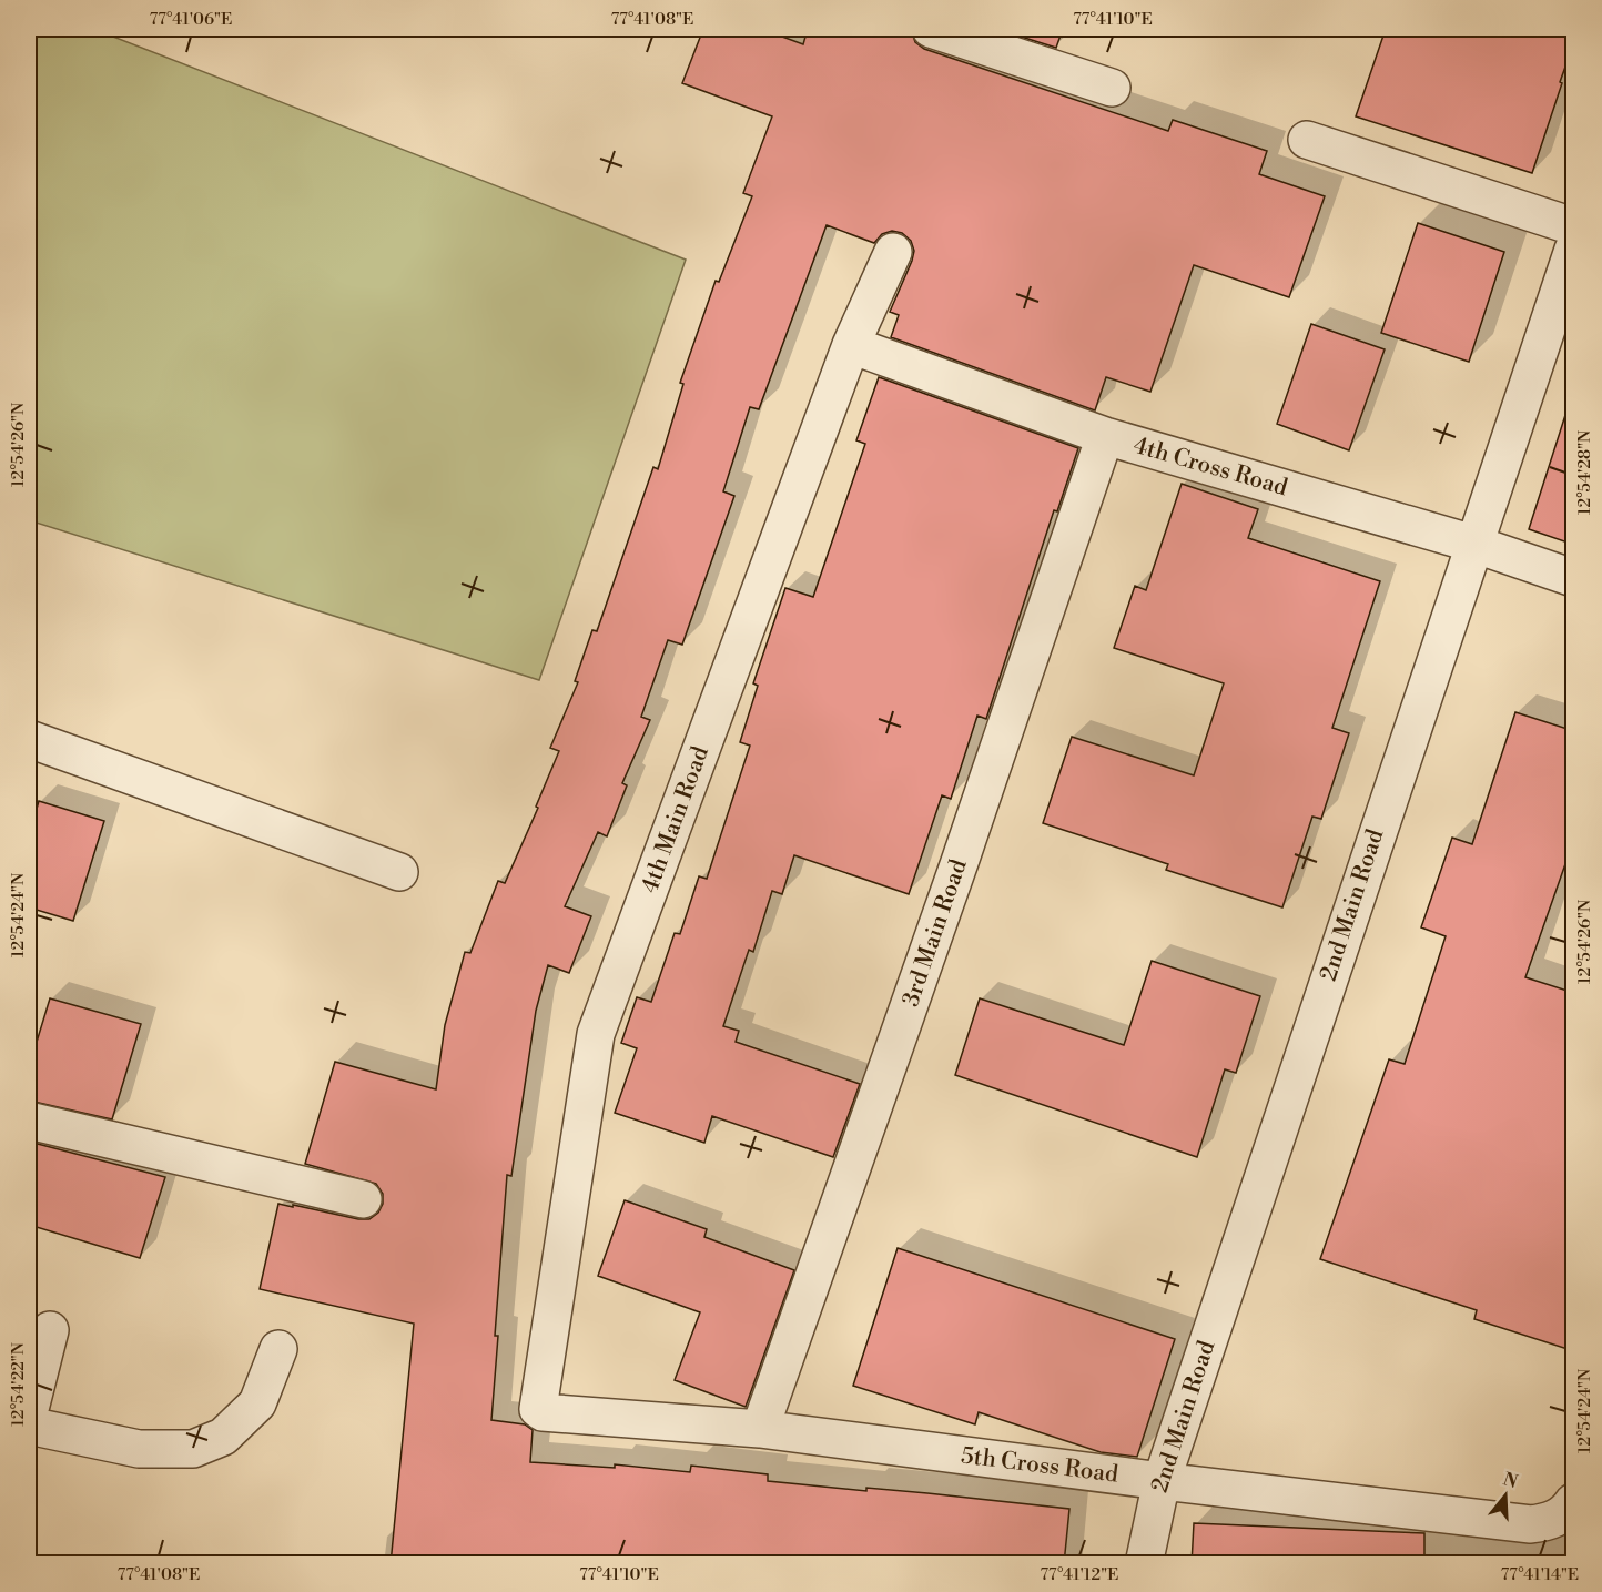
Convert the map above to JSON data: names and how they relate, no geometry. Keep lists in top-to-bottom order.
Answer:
{
  "streets": {
    "street": [
      "4th Cross Road",
      "4th Main Road",
      "2nd Main Road",
      "3rd Main Road",
      "5th Cross Road"
    ]
  },
  "crossings": [
    ["4th Cross Road", "4th Main Road"],
    ["4th Cross Road", "2nd Main Road"],
    ["4th Cross Road", "3rd Main Road"],
    ["4th Main Road", "5th Cross Road"],
    ["2nd Main Road", "5th Cross Road"],
    ["3rd Main Road", "5th Cross Road"]
  ],
  "north": "top",
  "coordinates": [
    "77°41'06\"E",
    "77°41'08\"E",
    "77°41'10\"E",
    "12°54'26\"N",
    "12°54'28\"N",
    "12°54'24\"N",
    "12°54'22\"N",
    "77°41'12\"E",
    "77°41'14\"E"
  ]
}
